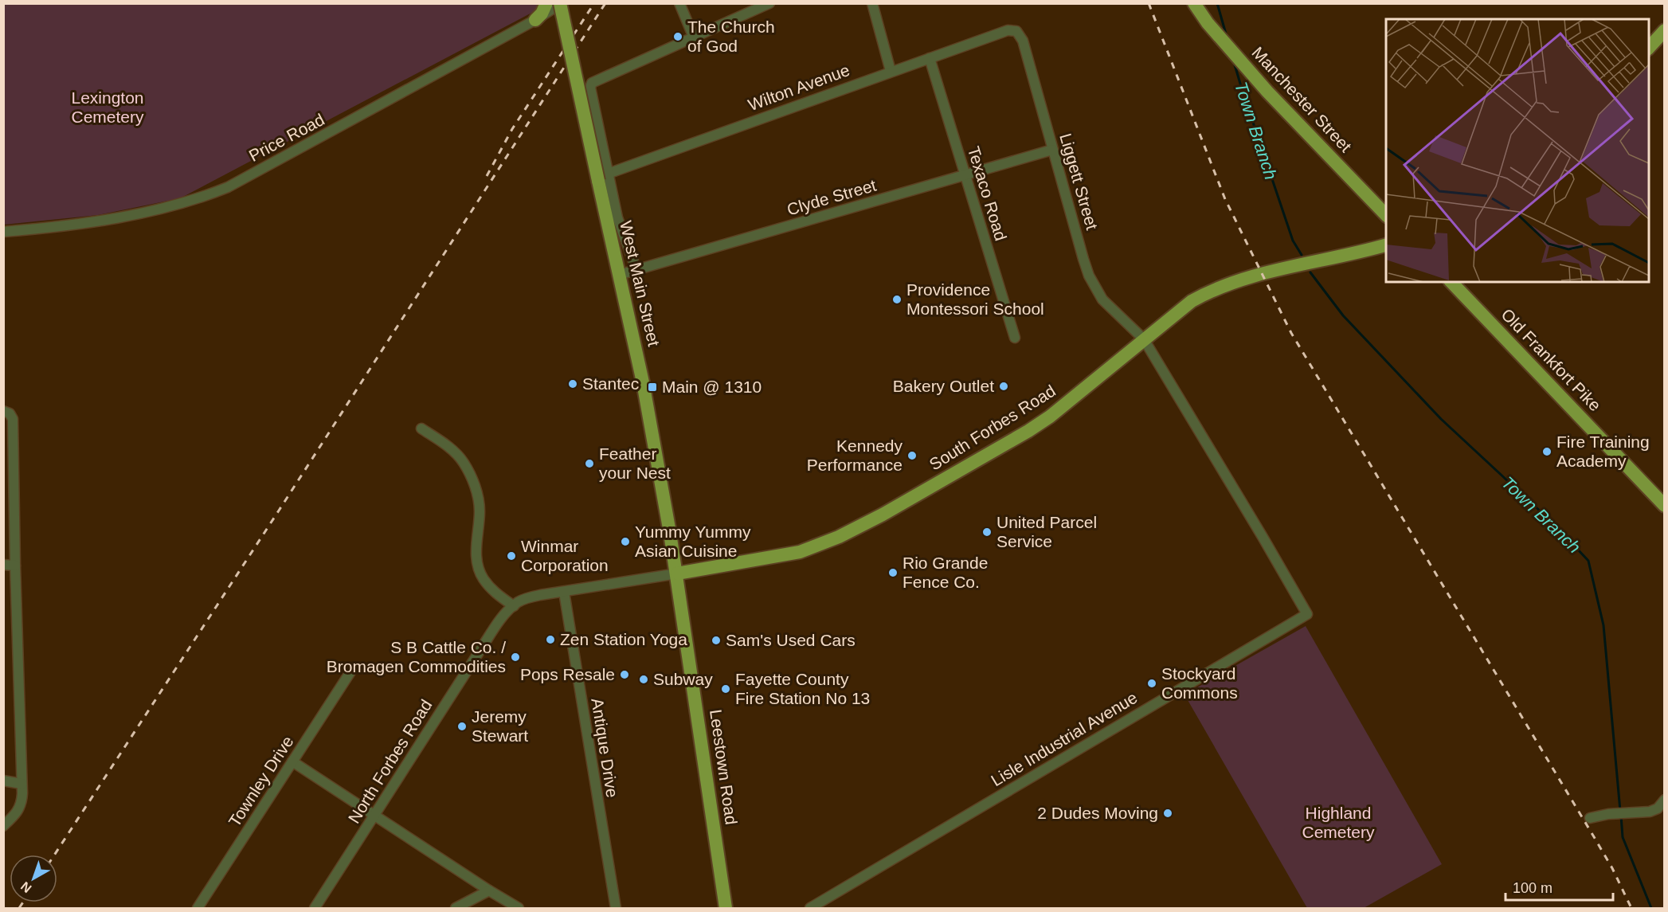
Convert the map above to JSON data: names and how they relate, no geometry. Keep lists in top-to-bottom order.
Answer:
{
  "streets": {
    "main road": [
      "Manchester Street",
      "West Main Street",
      "Old Frankfort Pike",
      "South Forbes Road",
      "Leestown Road"
    ],
    "street": [
      "Wilton Avenue",
      "Price Road",
      "Liggett Street",
      "Texaco Road",
      "Clyde Street",
      "Lisle Industrial Avenue",
      "Antique Drive",
      "North Forbes Road",
      "Townley Drive"
    ]
  },
  "crossings": [
    ["Wilton Avenue", "Liggett Street"],
    ["Wilton Avenue", "Texaco Road"],
    ["Wilton Avenue", "West Main Street"],
    ["Price Road", "West Main Street"],
    ["Liggett Street", "Clyde Street"],
    ["Liggett Street", "South Forbes Road"],
    ["Liggett Street", "Lisle Industrial Avenue"],
    ["Texaco Road", "Clyde Street"],
    ["Clyde Street", "West Main Street"],
    ["West Main Street", "South Forbes Road"],
    ["West Main Street", "North Forbes Road"],
    ["West Main Street", "Leestown Road"],
    ["South Forbes Road", "Lisle Industrial Avenue"],
    ["South Forbes Road", "North Forbes Road"],
    ["South Forbes Road", "Leestown Road"],
    ["Antique Drive", "North Forbes Road"],
    ["North Forbes Road", "Leestown Road"]
  ],
  "water": ["Town Branch"],
  "parks": ["Lexington Cemetery", "Highland Cemetery"],
  "places": {
    "other": [
      "The Church of God",
      "Providence Montessori School",
      "Stantec",
      "Bakery Outlet",
      "Fire Training Academy",
      "Kennedy Performance",
      "Feather your Nest",
      "United Parcel Service",
      "Yummy Yummy Asian Cuisine",
      "Winmar Corporation",
      "Rio Grande Fence Co.",
      "Zen Station Yoga",
      "Sam's Used Cars",
      "S B Cattle Co. / Bromagen Commodities",
      "Pops Resale",
      "Subway",
      "Stockyard Commons",
      "Fayette County Fire Station No 13",
      "Jeremy Stewart",
      "2 Dudes Moving"
    ],
    "transit": ["Main @ 1310"]
  },
  "scale_bar": "100 m",
  "north": "bottom left"
}
